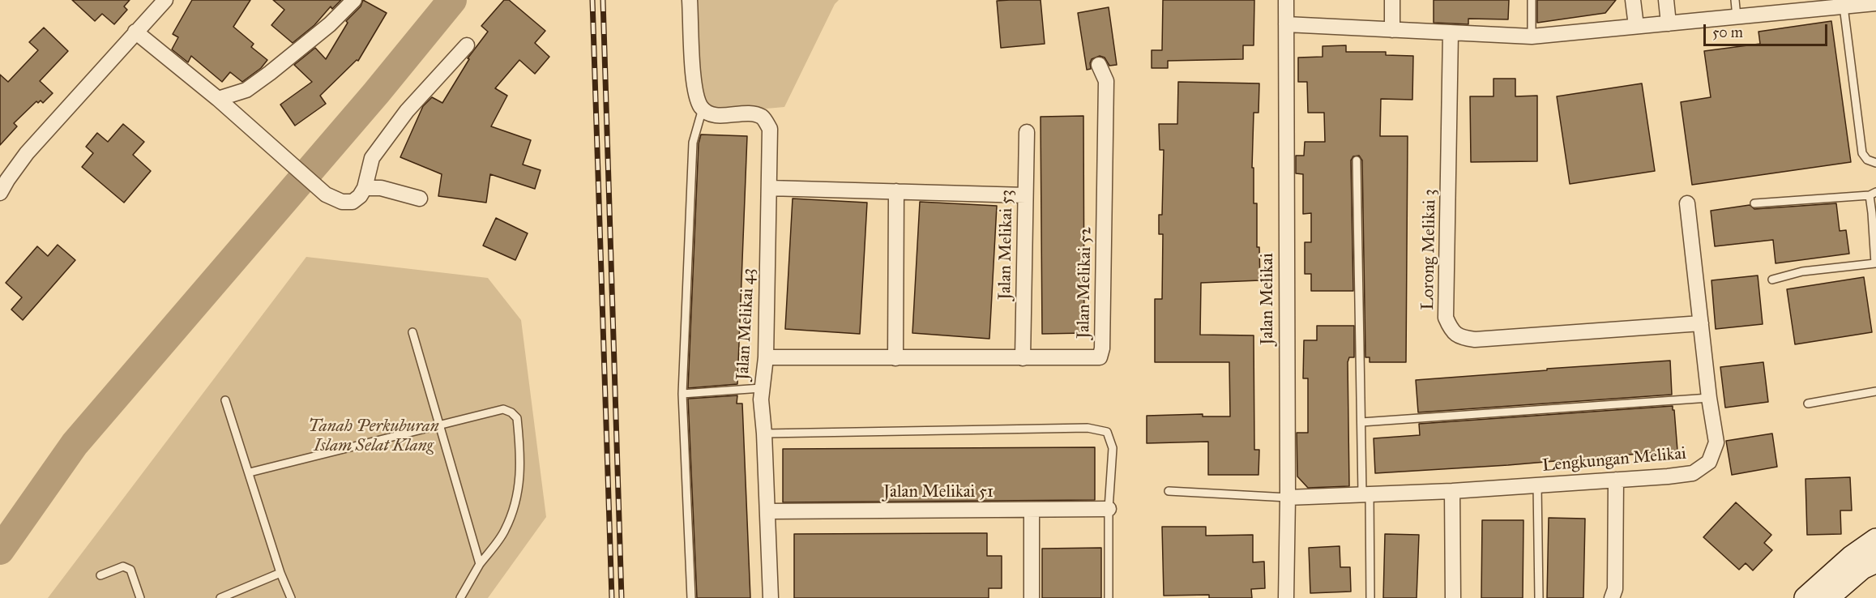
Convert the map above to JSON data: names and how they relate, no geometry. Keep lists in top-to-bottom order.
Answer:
{
  "streets": {
    "street": [
      "Jalan Melikai 53",
      "Lorong Melikai 3",
      "Jalan Melikai 52",
      "Jalan Melikai",
      "Jalan Melikai 43",
      "Lengkungan Melikai",
      "Jalan Melikai 51"
    ]
  },
  "crossings": [
    ["Jalan Melikai 53", "Jalan Melikai 52"],
    ["Lorong Melikai 3", "Lengkungan Melikai"],
    ["Jalan Melikai 52", "Jalan Melikai 43"],
    ["Jalan Melikai", "Lengkungan Melikai"],
    ["Jalan Melikai 43", "Jalan Melikai 51"]
  ],
  "parks": ["Tanah Perkuburan Islam Selat Klang"],
  "scale_bar": "50 m"
}
